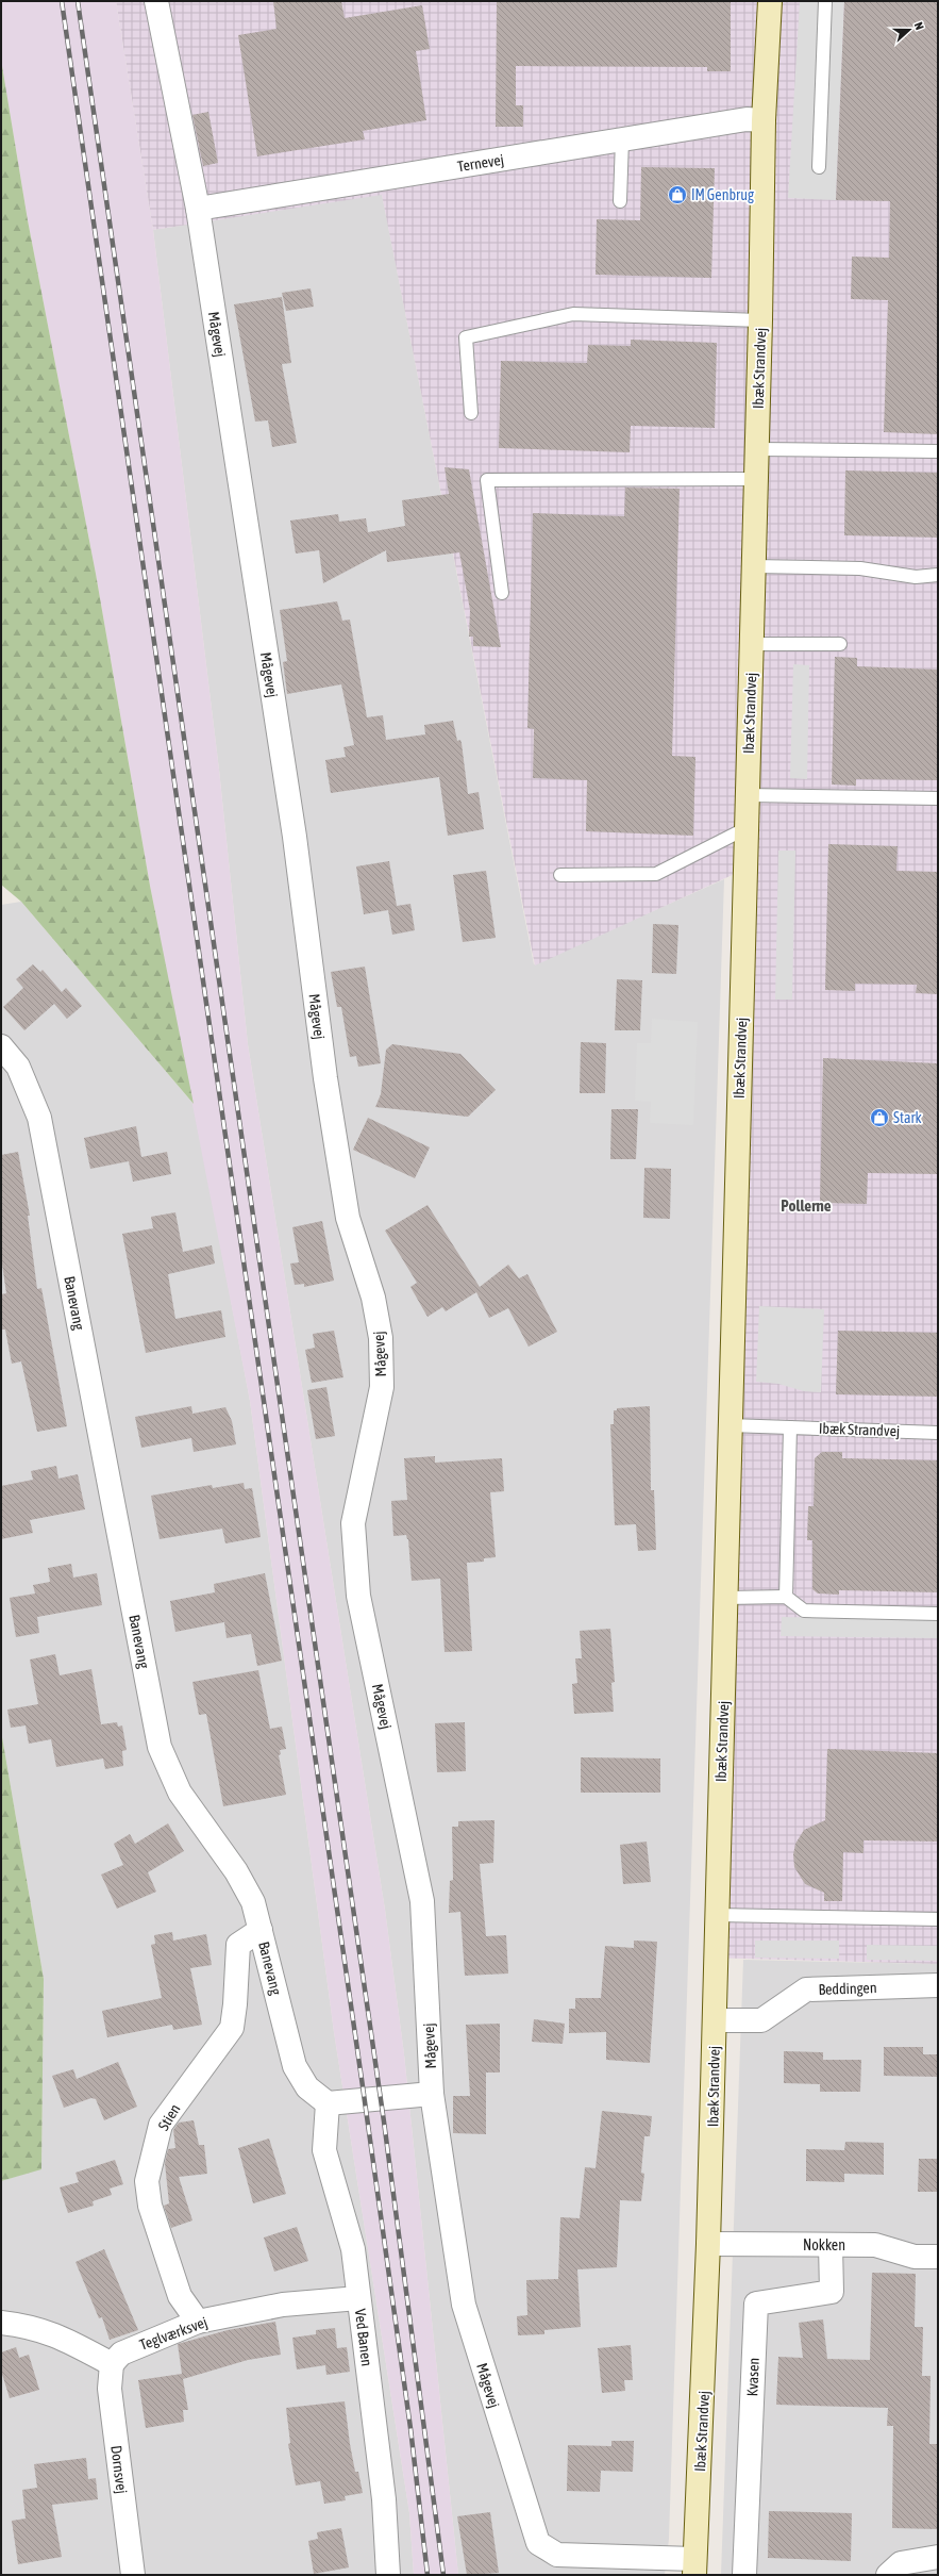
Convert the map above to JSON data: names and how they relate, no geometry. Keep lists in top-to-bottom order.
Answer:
{
  "streets": {
    "street": [
      "Ternevej",
      "Mågevej",
      "Ibæk Strandvej",
      "Banevang",
      "Beddingen",
      "Stien",
      "Nokken",
      "Teglværksvej",
      "Ved Banen",
      "Kvasen",
      "Dornsvej"
    ]
  },
  "crossings": [
    ["Ternevej", "Mågevej"],
    ["Ternevej", "Ibæk Strandvej"],
    ["Mågevej", "Ibæk Strandvej"],
    ["Ibæk Strandvej", "Beddingen"],
    ["Ibæk Strandvej", "Nokken"],
    ["Banevang", "Stien"],
    ["Banevang", "Ved Banen"],
    ["Stien", "Teglværksvej"],
    ["Nokken", "Kvasen"],
    ["Teglværksvej", "Ved Banen"],
    ["Teglværksvej", "Dornsvej"]
  ],
  "districts": ["Pollerne"],
  "places": {
    "shop": ["IM Genbrug", "Stark"]
  },
  "north": "right"
}
